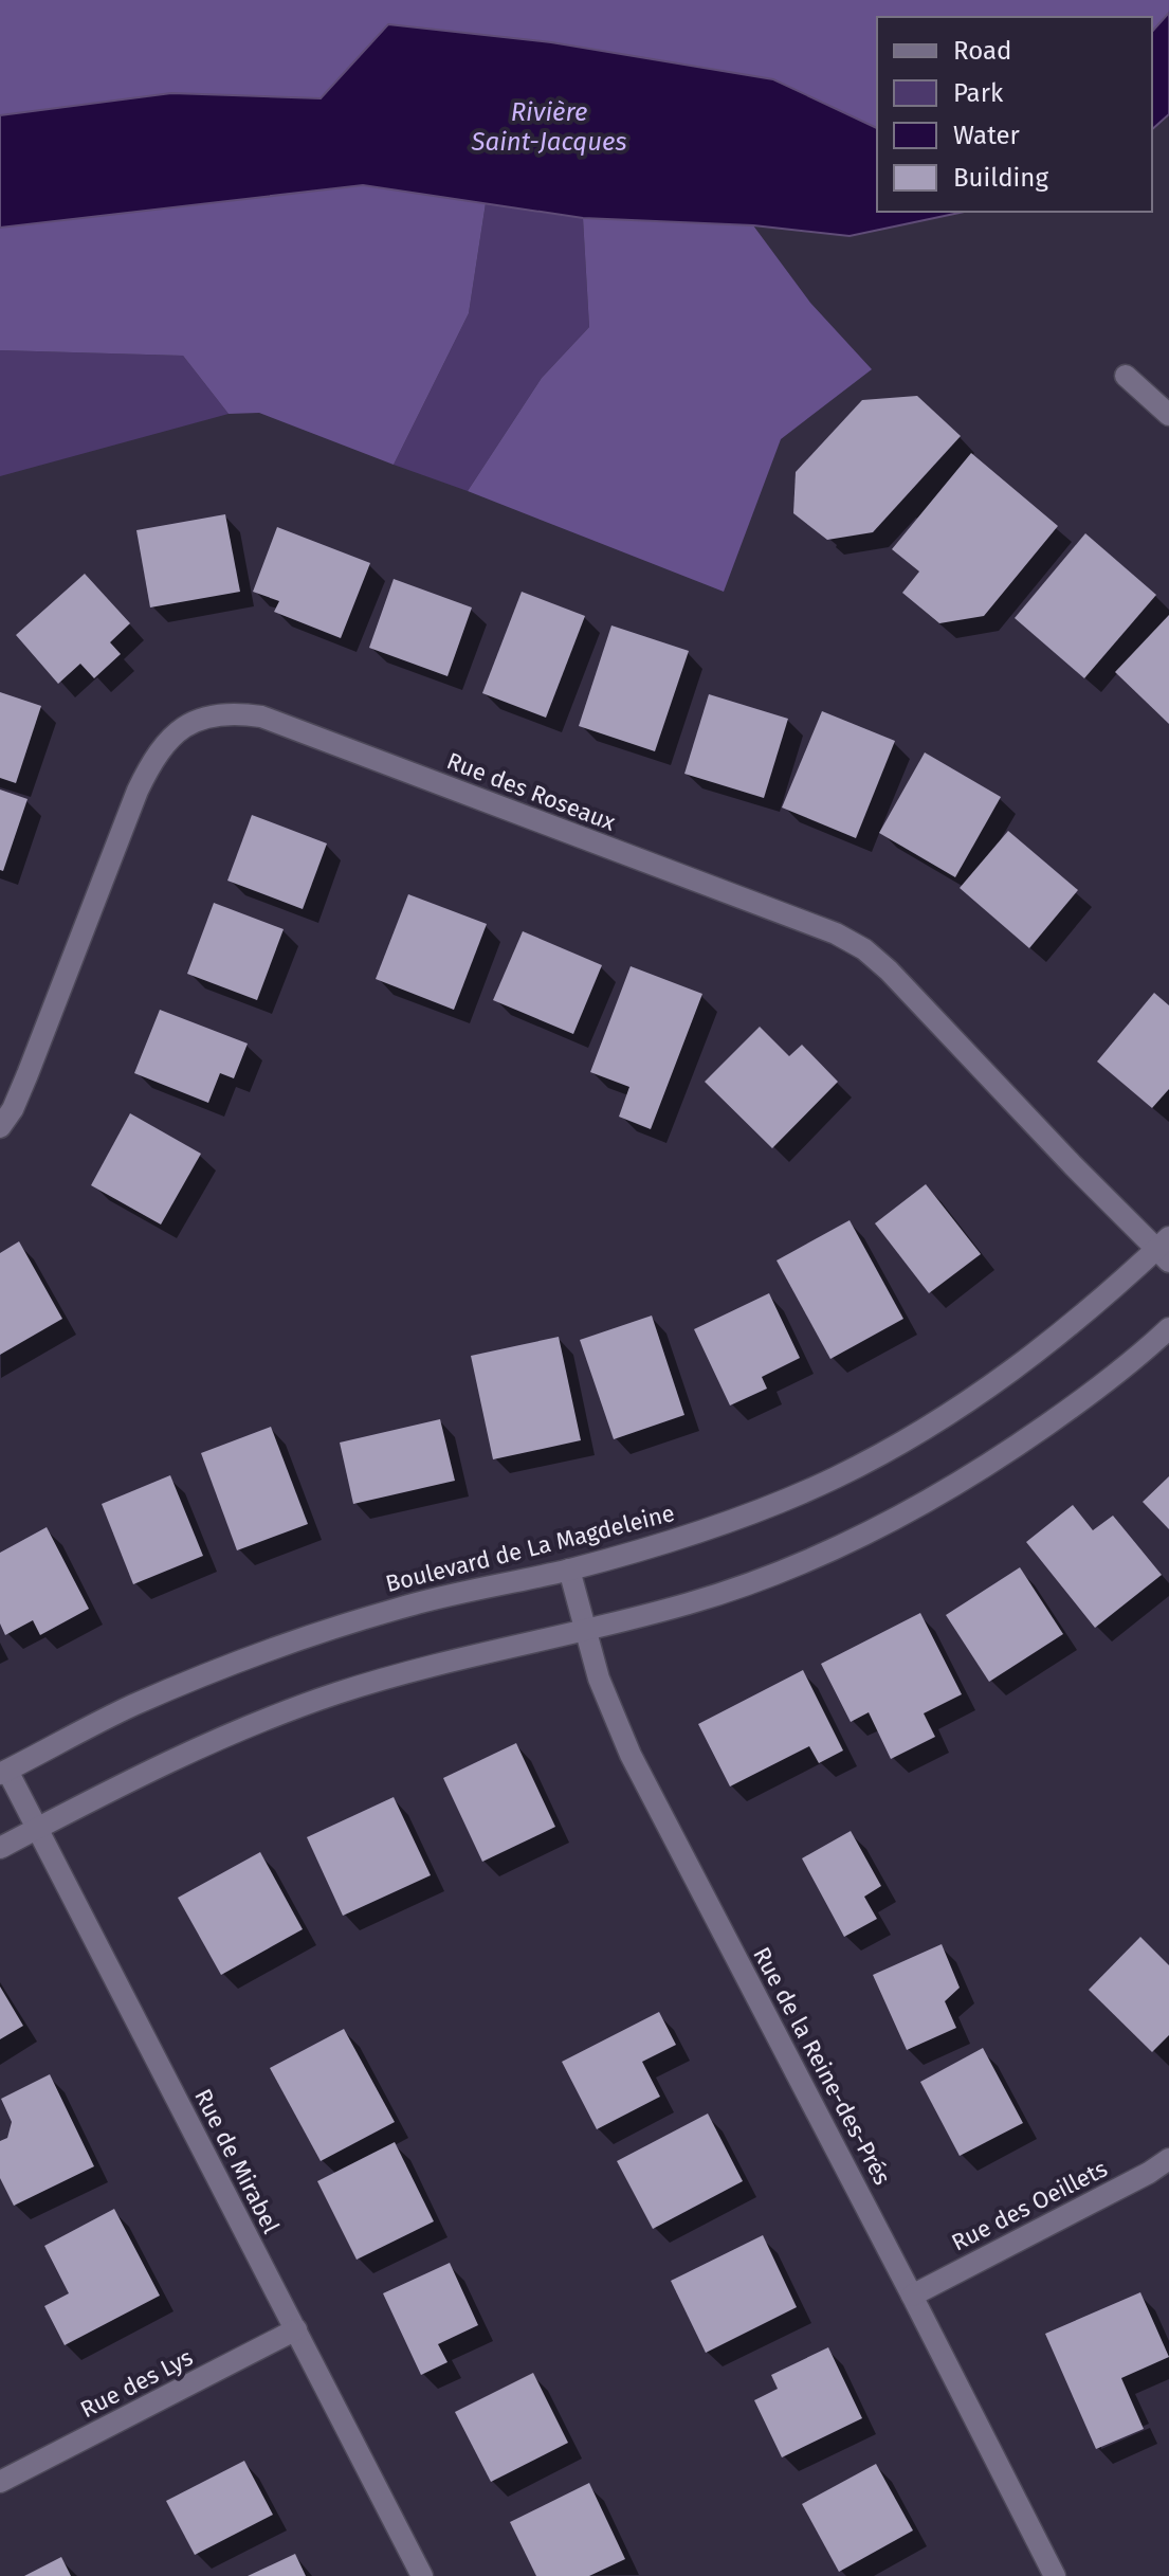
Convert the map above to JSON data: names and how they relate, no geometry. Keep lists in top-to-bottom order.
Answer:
{
  "streets": {
    "street": [
      "Rue des Roseaux",
      "Boulevard de La Magdeleine",
      "Rue de la Reine-des-Prés",
      "Rue de Mirabel",
      "Rue des Oeillets",
      "Rue des Lys"
    ]
  },
  "crossings": [
    ["Rue des Roseaux", "Boulevard de La Magdeleine"],
    ["Boulevard de La Magdeleine", "Rue de la Reine-des-Prés"],
    ["Boulevard de La Magdeleine", "Rue de Mirabel"],
    ["Rue de la Reine-des-Prés", "Rue des Oeillets"],
    ["Rue de Mirabel", "Rue des Lys"]
  ],
  "water": ["Rivière Saint-Jacques"],
  "legend": [
    "Road",
    "Park",
    "Water",
    "Building"
  ]
}
